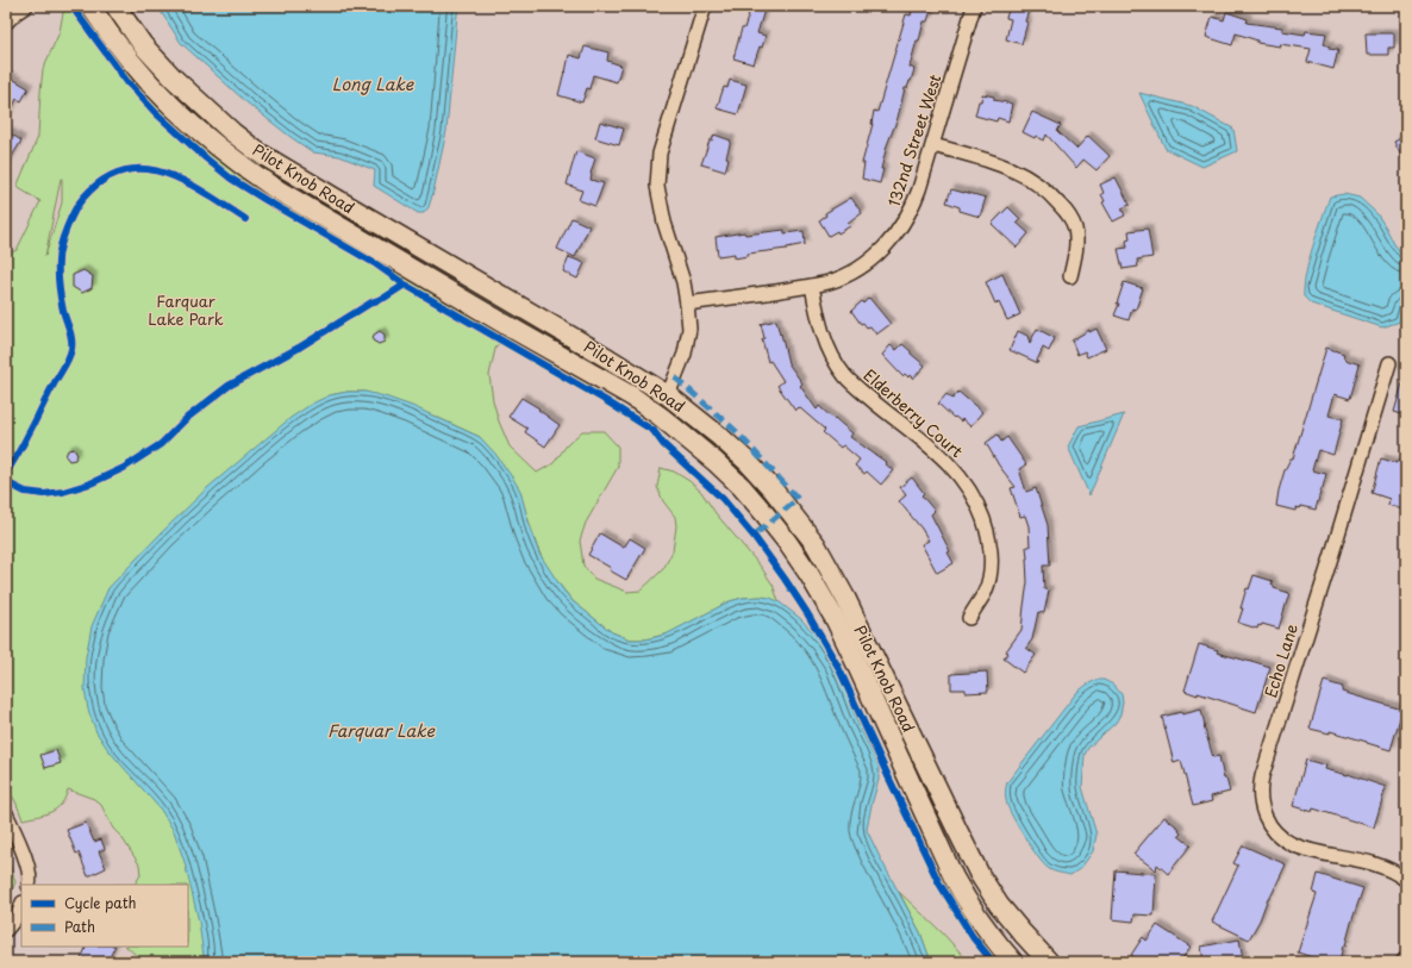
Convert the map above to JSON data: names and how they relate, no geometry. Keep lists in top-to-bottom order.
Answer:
{
  "streets": {
    "main road": ["Pilot Knob Road"],
    "street": ["132nd Street West", "Elderberry Court", "Echo Lane"]
  },
  "crossings": [
    ["132nd Street West", "Elderberry Court"]
  ],
  "water": ["Long Lake", "Farquar Lake"],
  "parks": ["Farquar Lake Park"],
  "legend": ["Cycle path", "Path"]
}
